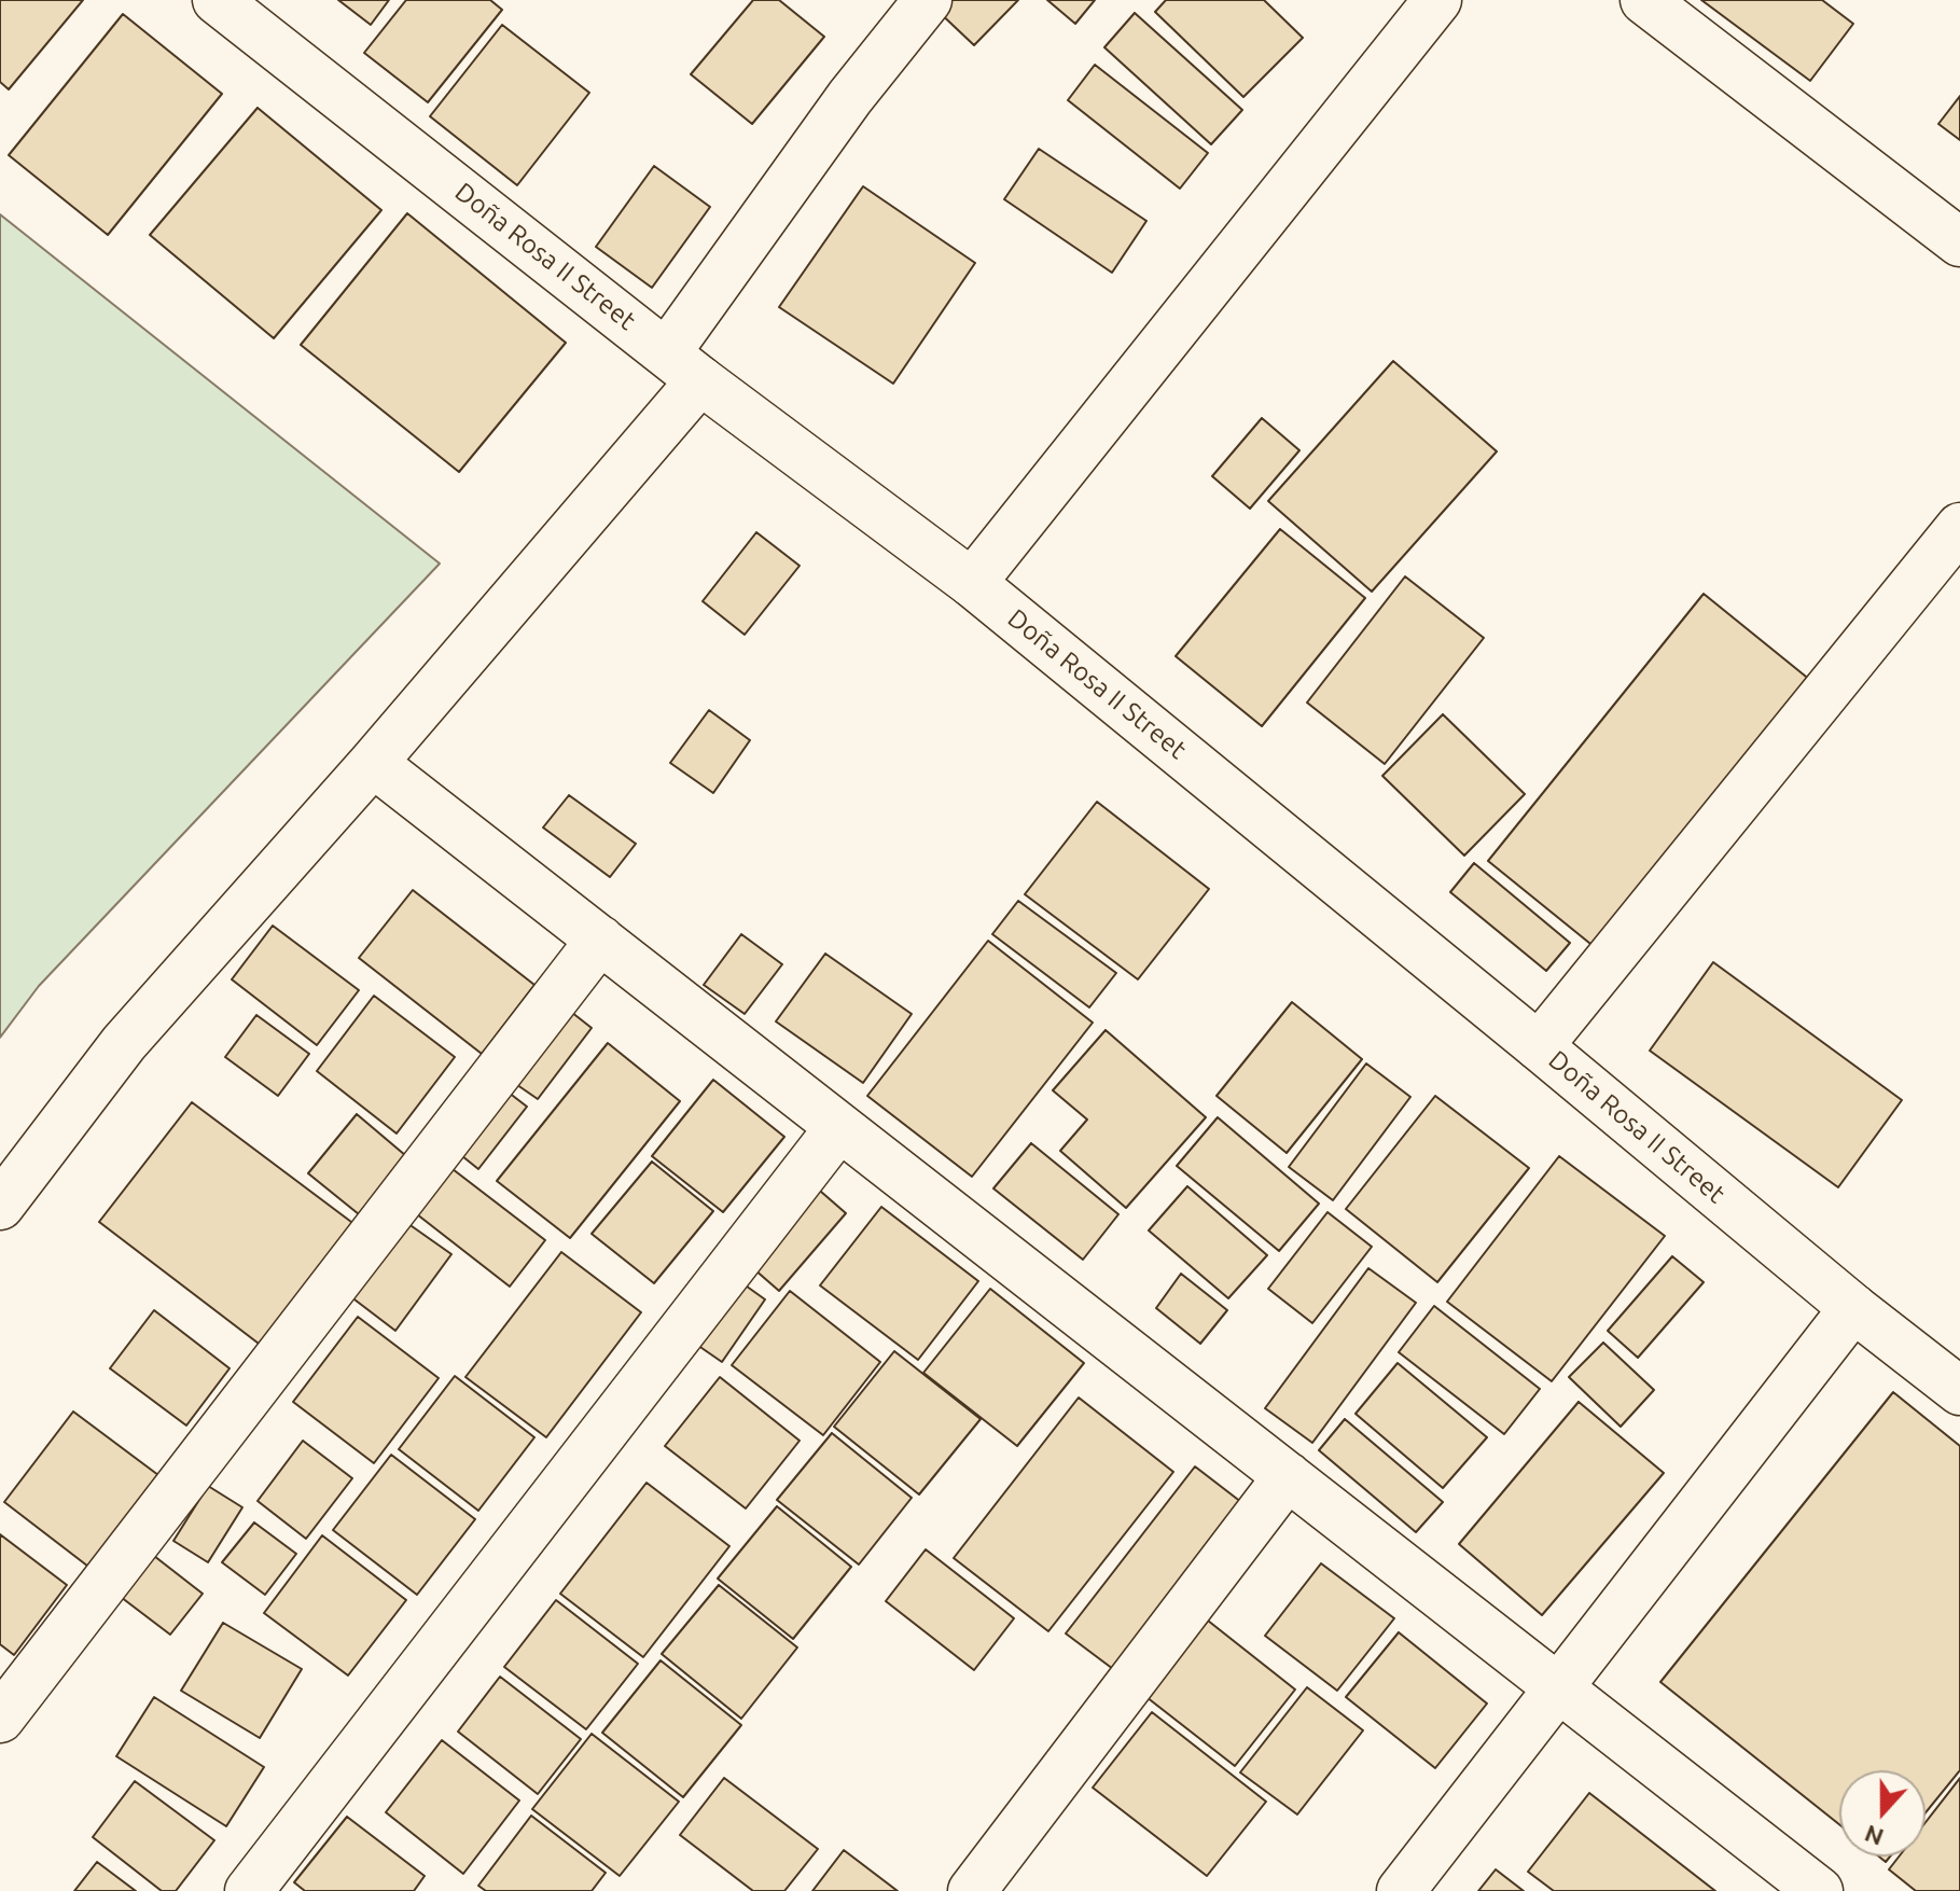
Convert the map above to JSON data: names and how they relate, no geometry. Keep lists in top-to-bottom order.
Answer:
{
  "streets": {
    "street": ["Doña Rosa II Street"]
  },
  "north": "bottom"
}
